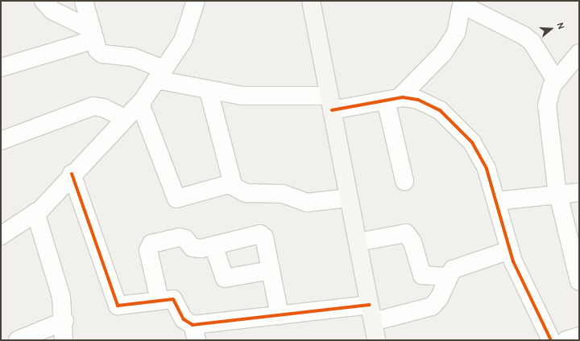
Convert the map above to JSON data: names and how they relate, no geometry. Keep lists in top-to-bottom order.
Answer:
{
  "north": "right"
}
